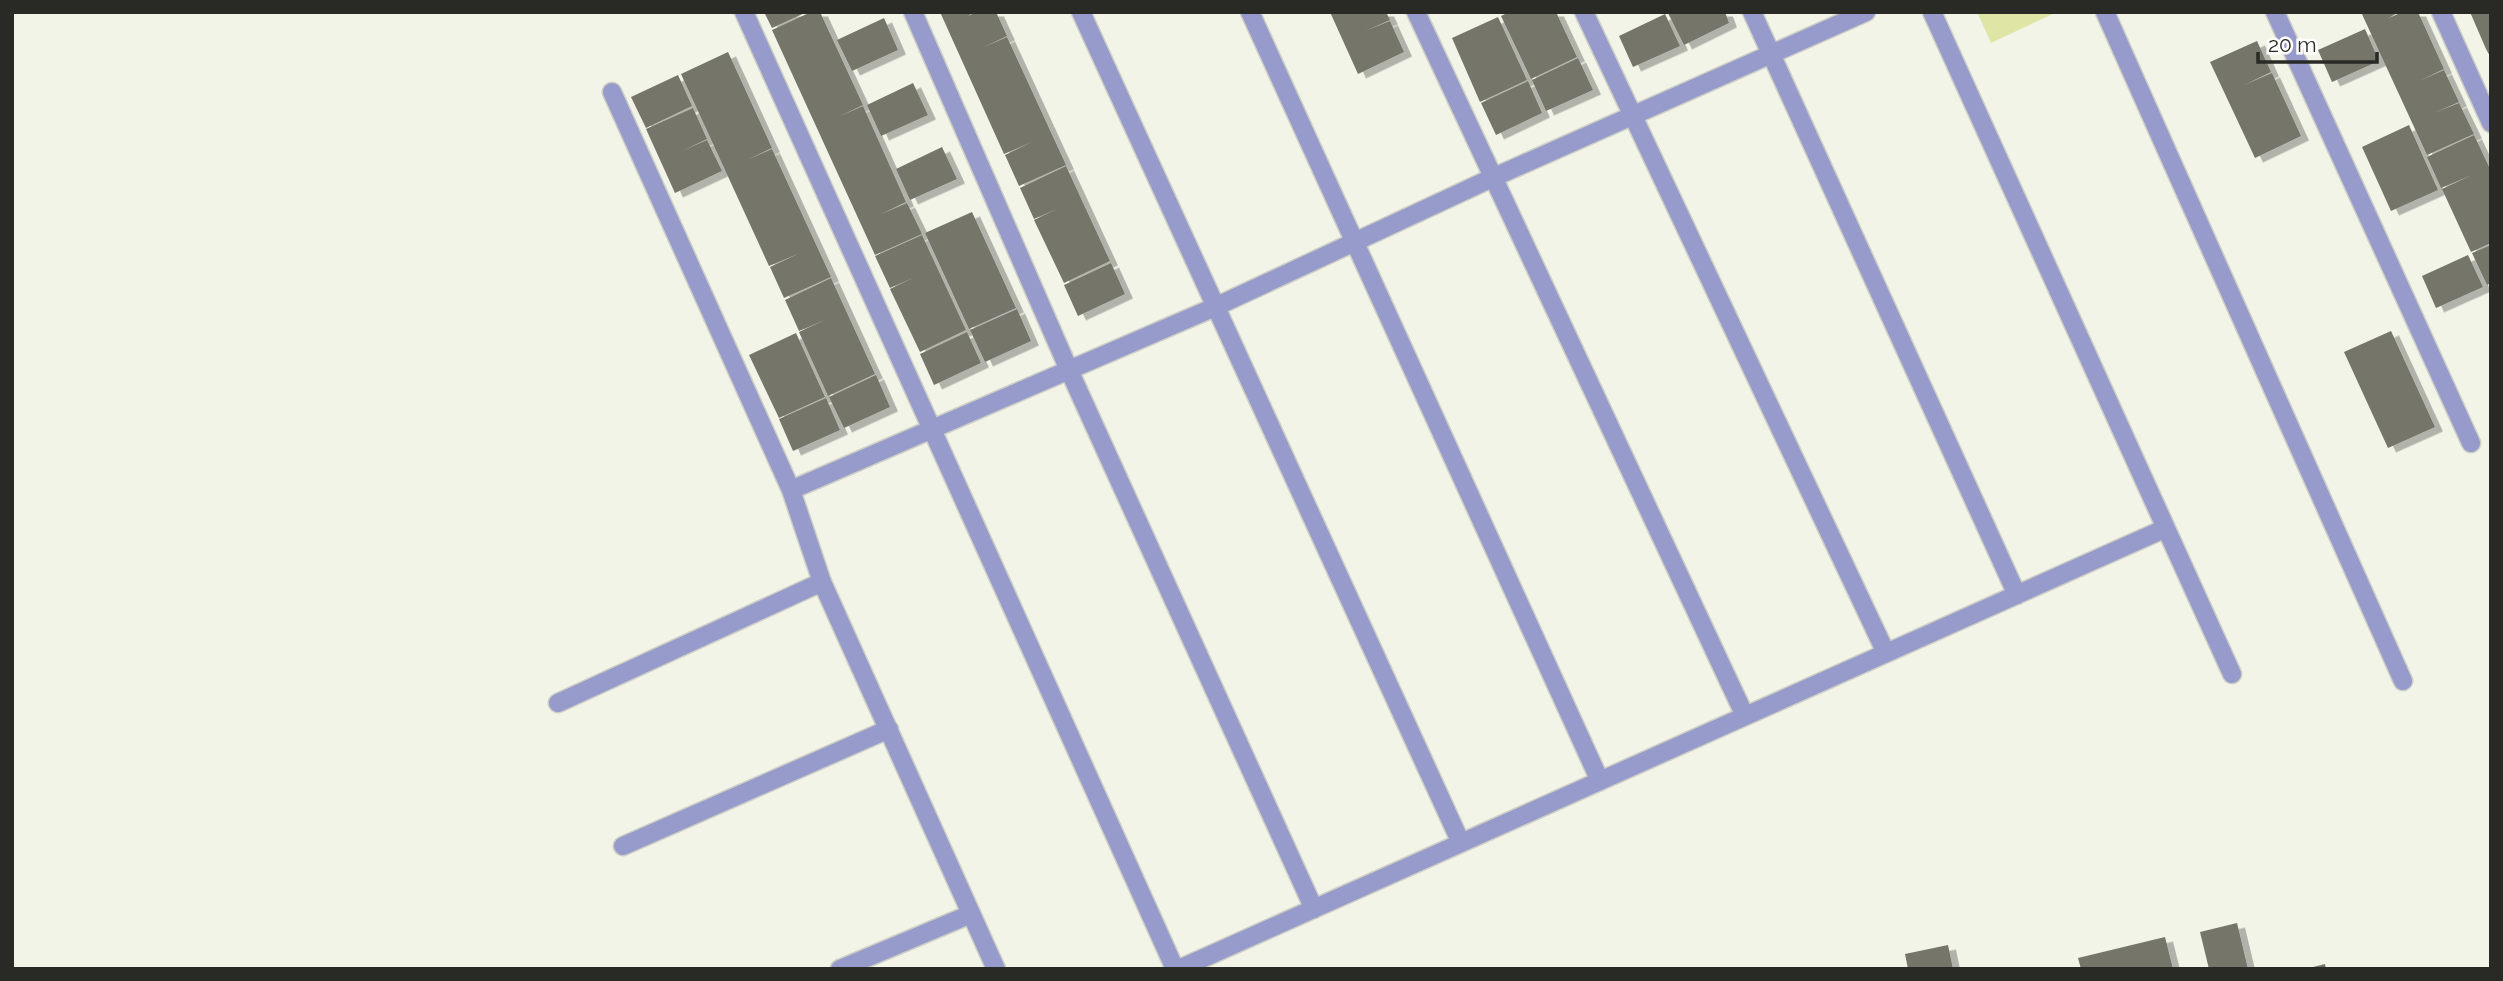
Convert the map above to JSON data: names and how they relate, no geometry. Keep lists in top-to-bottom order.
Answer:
{
  "scale_bar": "20 m"
}
